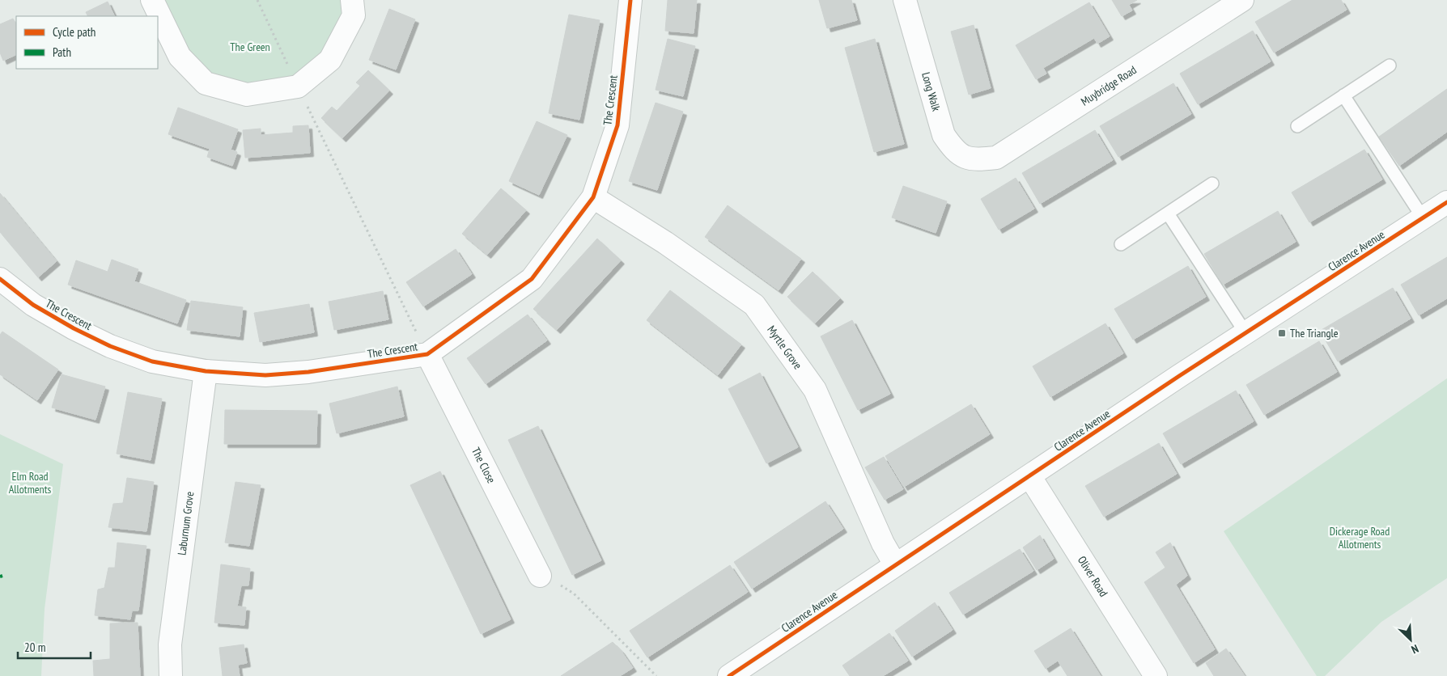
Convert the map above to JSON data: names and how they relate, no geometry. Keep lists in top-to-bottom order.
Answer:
{
  "streets": {
    "street": [
      "Muybridge Road",
      "Long Walk",
      "The Crescent",
      "Clarence Avenue",
      "Myrtle Grove",
      "The Close",
      "Laburnum Grove",
      "Oliver Road"
    ]
  },
  "crossings": [
    ["Muybridge Road", "Long Walk"],
    ["The Crescent", "Myrtle Grove"],
    ["The Crescent", "The Close"],
    ["The Crescent", "Laburnum Grove"],
    ["Clarence Avenue", "Myrtle Grove"],
    ["Clarence Avenue", "Oliver Road"]
  ],
  "parks": ["The Green", "Elm Road Allotments", "Dickerage Road Allotments"],
  "places": {
    "transit": ["The Triangle"]
  },
  "legend": ["Cycle path", "Path"],
  "scale_bar": "20 m",
  "north": "bottom right"
}
